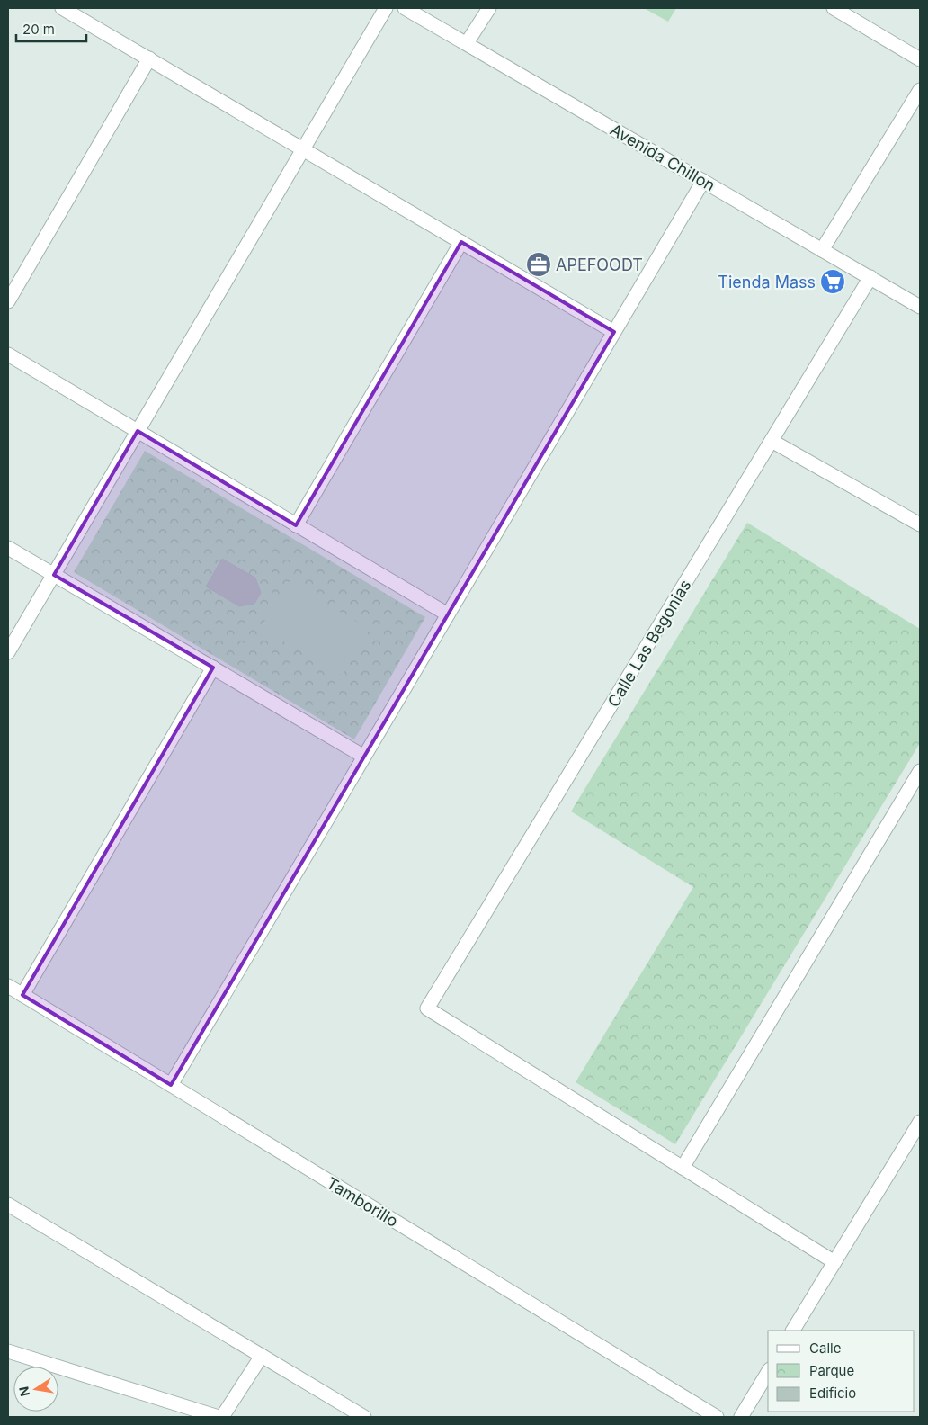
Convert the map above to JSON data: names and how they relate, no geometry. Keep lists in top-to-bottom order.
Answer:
{
  "streets": {
    "street": ["Avenida Chillon", "Calle Las Begonias", "Tamborillo"]
  },
  "crossings": [
    ["Avenida Chillon", "Calle Las Begonias"]
  ],
  "places": {
    "office": ["APEFOODT"],
    "supermarket": ["Tienda Mass"]
  },
  "legend": ["Calle", "Parque", "Edificio"],
  "scale_bar": "20 m",
  "north": "left"
}
